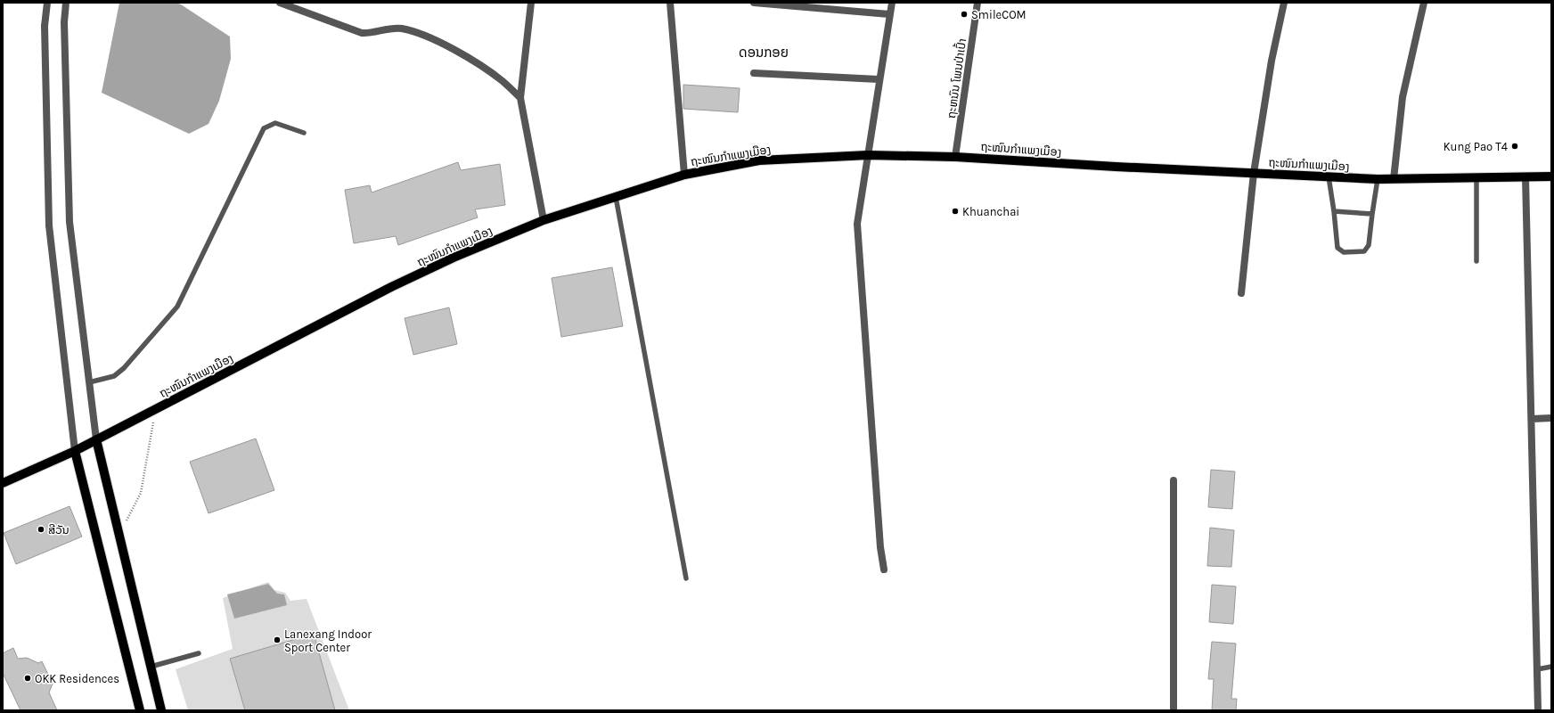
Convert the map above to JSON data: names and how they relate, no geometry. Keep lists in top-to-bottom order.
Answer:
{
  "streets": {
    "main road": ["ຖະໜົນກຳແພງເມືອງ"],
    "street": ["ຖະຫນົນ ໂພນປ່າເປົ້າ"]
  },
  "crossings": [
    ["ຖະຫນົນ ໂພນປ່າເປົ້າ", "ຖະໜົນກຳແພງເມືອງ"]
  ],
  "districts": ["ດອນກອຍ"],
  "places": [
    "SmileCOM",
    "Kung Pao T4",
    "Khuanchai",
    "ສີວັນ",
    "Lanexang Indoor Sport Center",
    "OKK Residences"
  ]
}
